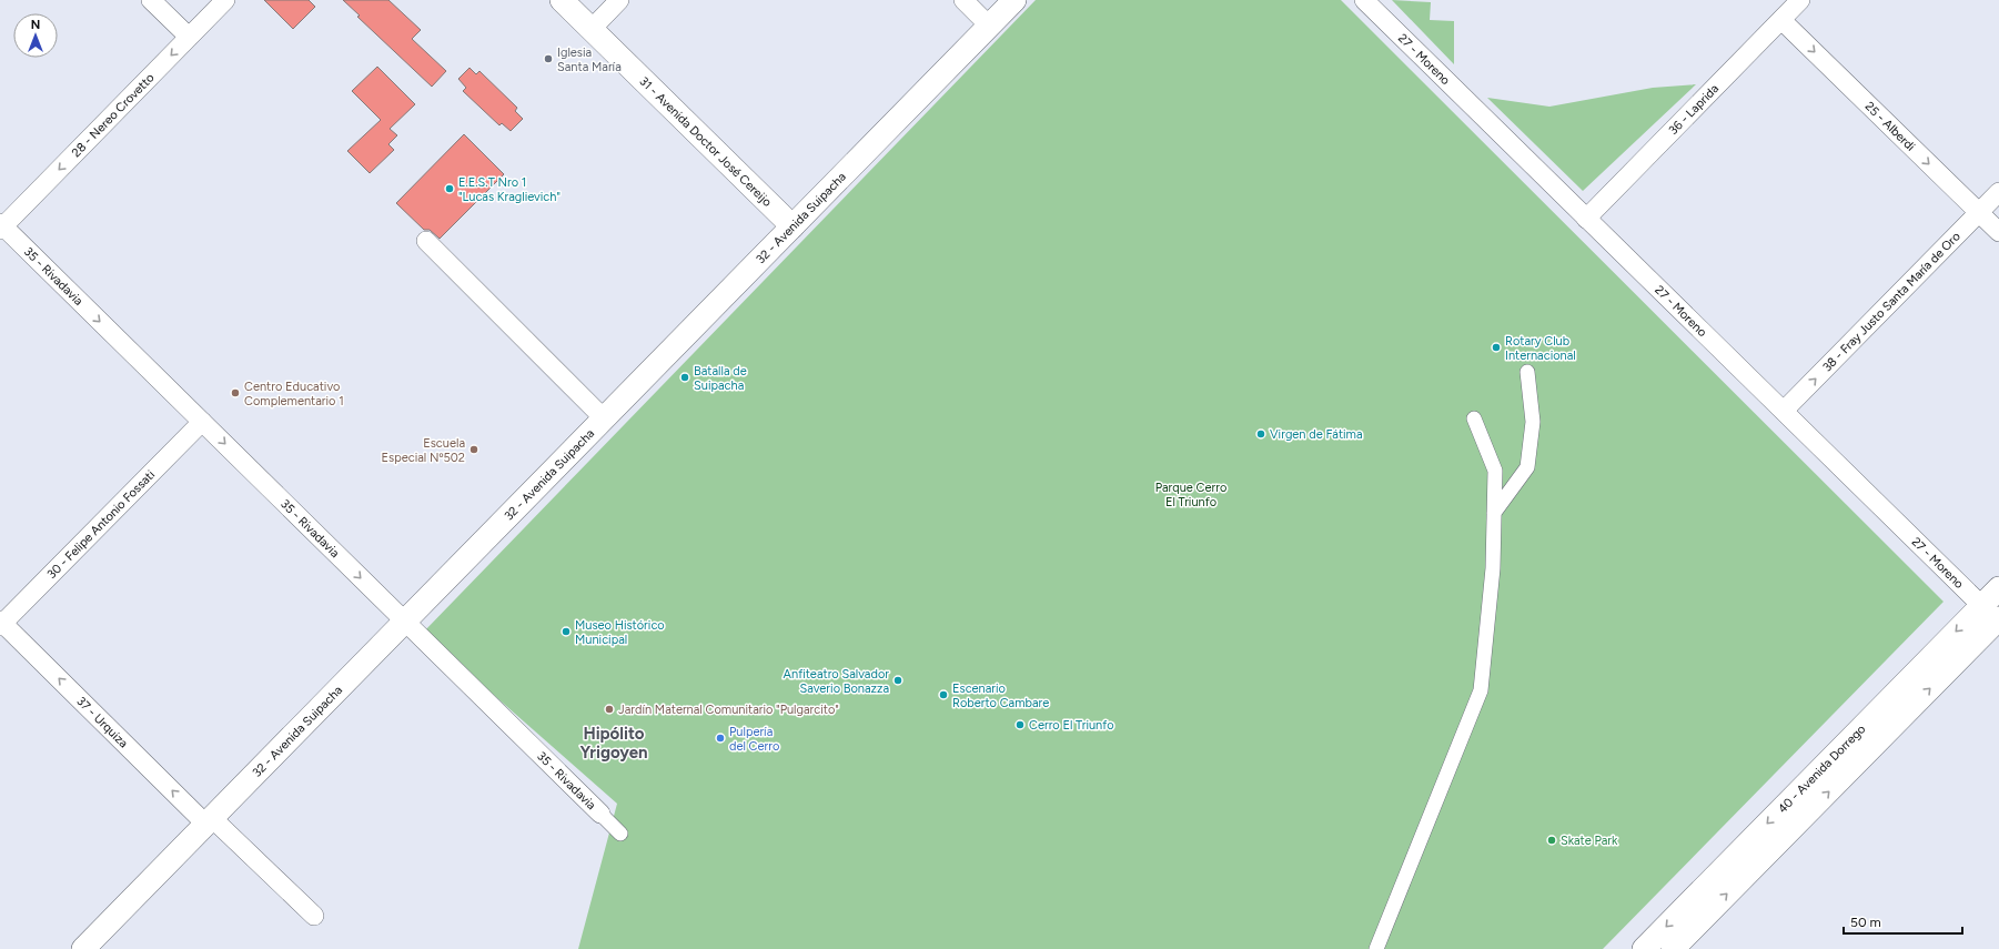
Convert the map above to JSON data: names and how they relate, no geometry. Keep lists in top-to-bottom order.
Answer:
{
  "streets": {
    "street": [
      "27 - Moreno",
      "36 - Laprida",
      "28 - Nereo Crovetto",
      "25 - Alberdi",
      "31 - Avenida Doctor José Cereijo",
      "32 - Avenida Suipacha",
      "35 - Rivadavia",
      "38 - Fray Justo Santa María de Oro",
      "30 - Felipe Antonio Fossati",
      "37 - Urquiza",
      "40 - Avenida Dorrego"
    ]
  },
  "crossings": [
    ["27 - Moreno", "36 - Laprida"],
    ["27 - Moreno", "38 - Fray Justo Santa María de Oro"],
    ["27 - Moreno", "40 - Avenida Dorrego"],
    ["36 - Laprida", "25 - Alberdi"],
    ["28 - Nereo Crovetto", "35 - Rivadavia"],
    ["25 - Alberdi", "38 - Fray Justo Santa María de Oro"],
    ["31 - Avenida Doctor José Cereijo", "32 - Avenida Suipacha"],
    ["32 - Avenida Suipacha", "35 - Rivadavia"],
    ["32 - Avenida Suipacha", "37 - Urquiza"],
    ["35 - Rivadavia", "30 - Felipe Antonio Fossati"],
    ["30 - Felipe Antonio Fossati", "37 - Urquiza"]
  ],
  "one_way": [
    "28 - Nereo Crovetto",
    "25 - Alberdi",
    "35 - Rivadavia",
    "38 - Fray Justo Santa María de Oro",
    "37 - Urquiza"
  ],
  "districts": ["Hipólito Yrigoyen"],
  "parks": ["Parque Cerro El Triunfo"],
  "places": [
    "Iglesia Santa María",
    "E.E.S.T Nro 1 \"Lucas Kraglievich\"",
    "Rotary Club Internacional",
    "Batalla de Suipacha",
    "Centro Educativo Complementario 1",
    "Virgen de Fátima",
    "Escuela Especial Nº502",
    "Museo Histórico Municipal",
    "Anfiteatro Salvador Saverio Bonazza",
    "Escenario Roberto Cambare",
    "Jardín Maternal Comunitario \"Pulgarcito\"",
    "Cerro El Triunfo",
    "Pulpería del Cerro",
    "Skate Park"
  ],
  "scale_bar": "50 m",
  "north": "top"
}
